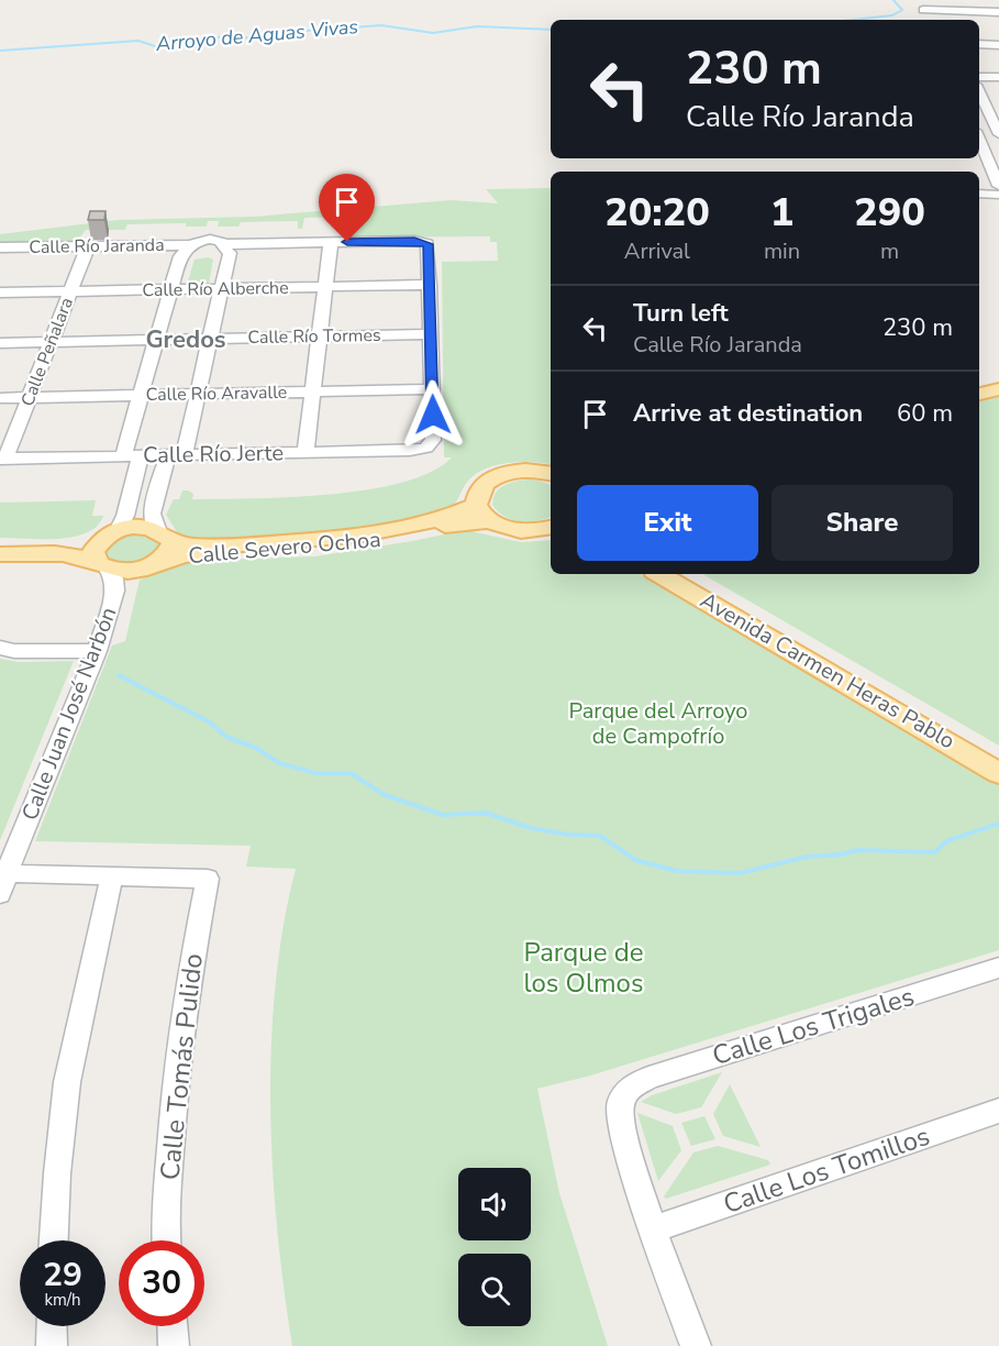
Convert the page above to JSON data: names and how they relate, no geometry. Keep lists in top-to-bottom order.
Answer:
{
  "streets": {
    "main road": ["Calle Severo Ochoa", "Avenida Carmen Heras Pablo"],
    "street": [
      "Calle Río Jaranda",
      "Calle Río Alberche",
      "Calle Río Tormes",
      "Calle Peñalara",
      "Calle Río Aravalle",
      "Calle Río Jerte",
      "Calle Juan José Narbón",
      "Calle Los Trigales",
      "Calle Tomás Pulido",
      "Calle Los Tomillos"
    ]
  },
  "crossings": [
    ["Calle Río Jaranda", "Calle Peñalara"],
    ["Calle Río Alberche", "Calle Peñalara"],
    ["Calle Río Tormes", "Calle Peñalara"],
    ["Calle Peñalara", "Calle Río Aravalle"],
    ["Calle Peñalara", "Calle Río Jerte"],
    ["Calle Río Aravalle", "Calle Río Jerte"],
    ["Calle Severo Ochoa", "Calle Juan José Narbón"],
    ["Calle Los Trigales", "Calle Los Tomillos"]
  ],
  "districts": ["Gredos"],
  "water": ["Arroyo de Aguas Vivas"],
  "parks": ["Parque del Arroyo de Campofrío", "Parque de los Olmos"],
  "page": {
    "turn": ["230 m", "Calle Río Jaranda"],
    "eta": [
      "20:20",
      "Arrival",
      "1",
      "min",
      "290",
      "m"
    ],
    "list": [
      {
        "name": "Turn left",
        "note": "Calle Río Jaranda",
        "value": "230 m"
      },
      {
        "name": "Arrive at destination",
        "value": "60 m"
      }
    ],
    "buttons": ["Exit", "Share"],
    "speed": "29 km/h",
    "limit": "30"
  }
}
